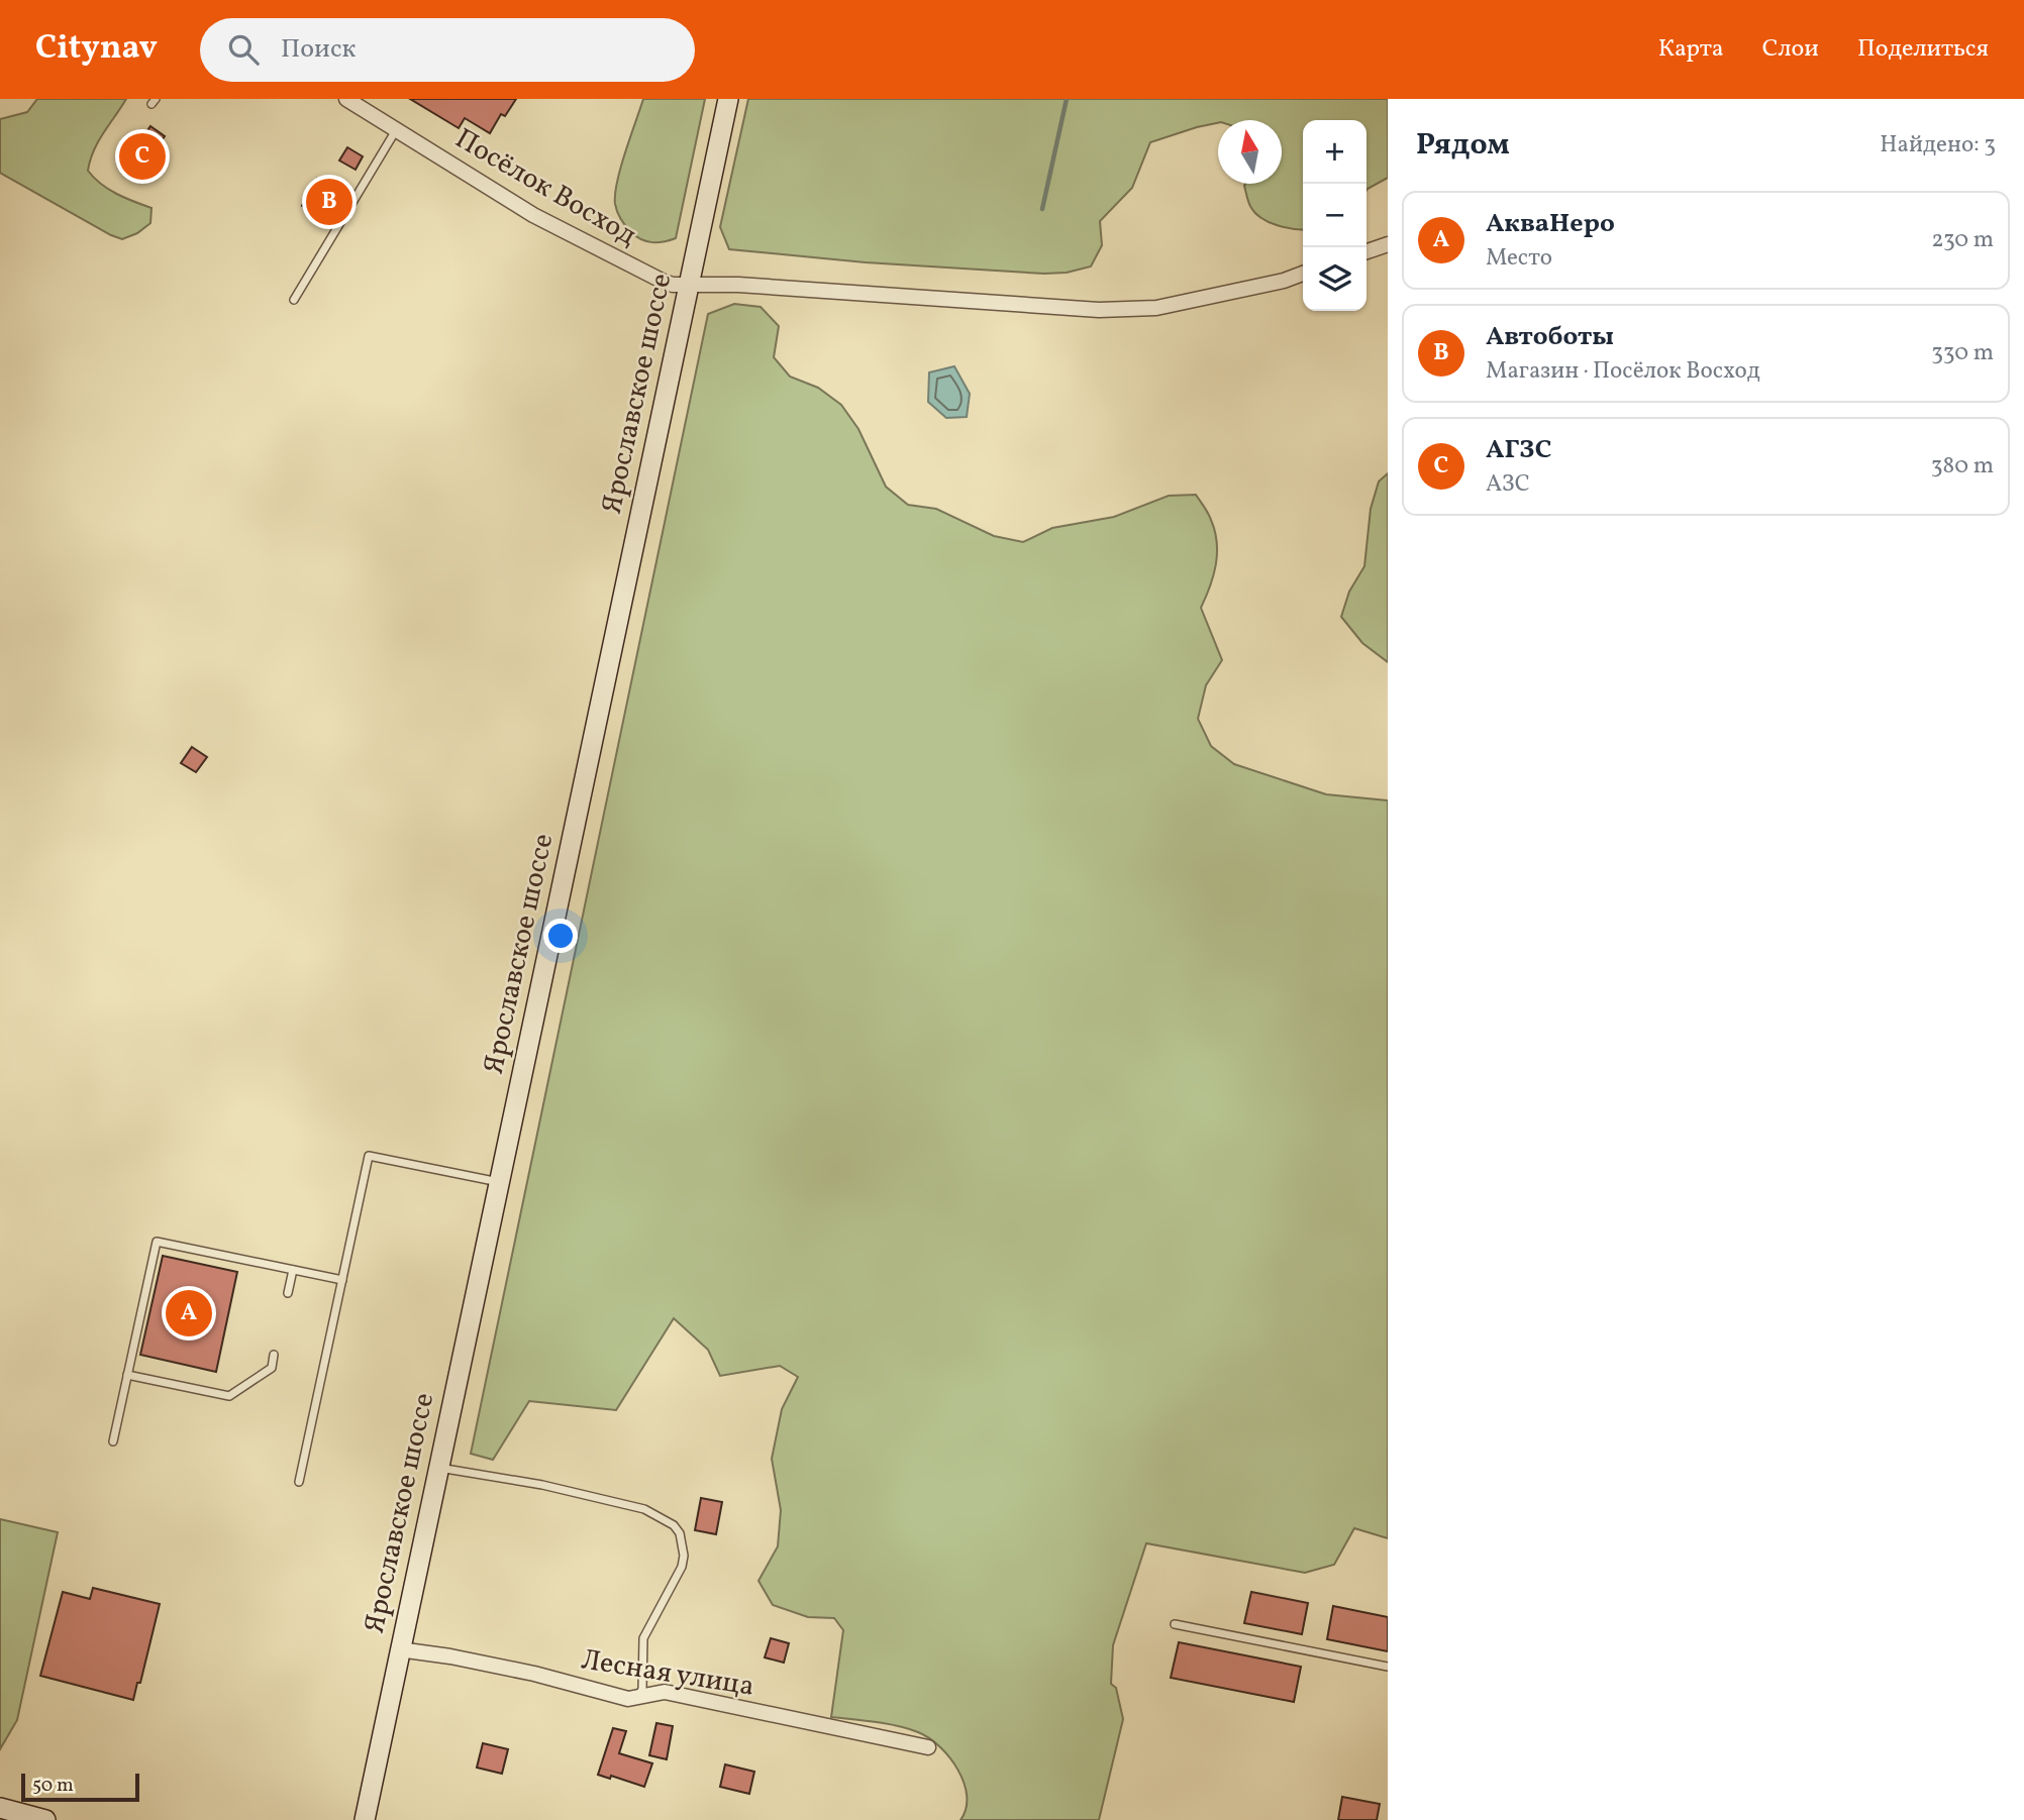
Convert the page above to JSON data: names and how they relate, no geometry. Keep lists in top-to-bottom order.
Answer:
{
  "streets": {
    "main road": ["Ярославское шоссе"],
    "street": ["Посёлок Восход", "Лесная улица"]
  },
  "crossings": [
    ["Посёлок Восход", "Ярославское шоссе"],
    ["Ярославское шоссе", "Лесная улица"]
  ],
  "scale_bar": "50 m",
  "north": "top",
  "page": {
    "header": "Citynav",
    "search": "Поиск",
    "nav": ["Карта", "Слои", "Поделиться"],
    "heading": ["Рядом", "Найдено: 3"],
    "map_buttons": ["+", "−"],
    "pins": ["C", "B", "A"],
    "list": [
      {
        "mark": "A",
        "name": "АкваНеро",
        "note": "Место",
        "value": "230 m"
      },
      {
        "mark": "B",
        "name": "Автоботы",
        "note": "Магазин · Посёлок Восход",
        "value": "330 m"
      },
      {
        "mark": "C",
        "name": "АГЗС",
        "note": "АЗС",
        "value": "380 m"
      }
    ],
    "scale": "50 m"
  }
}
